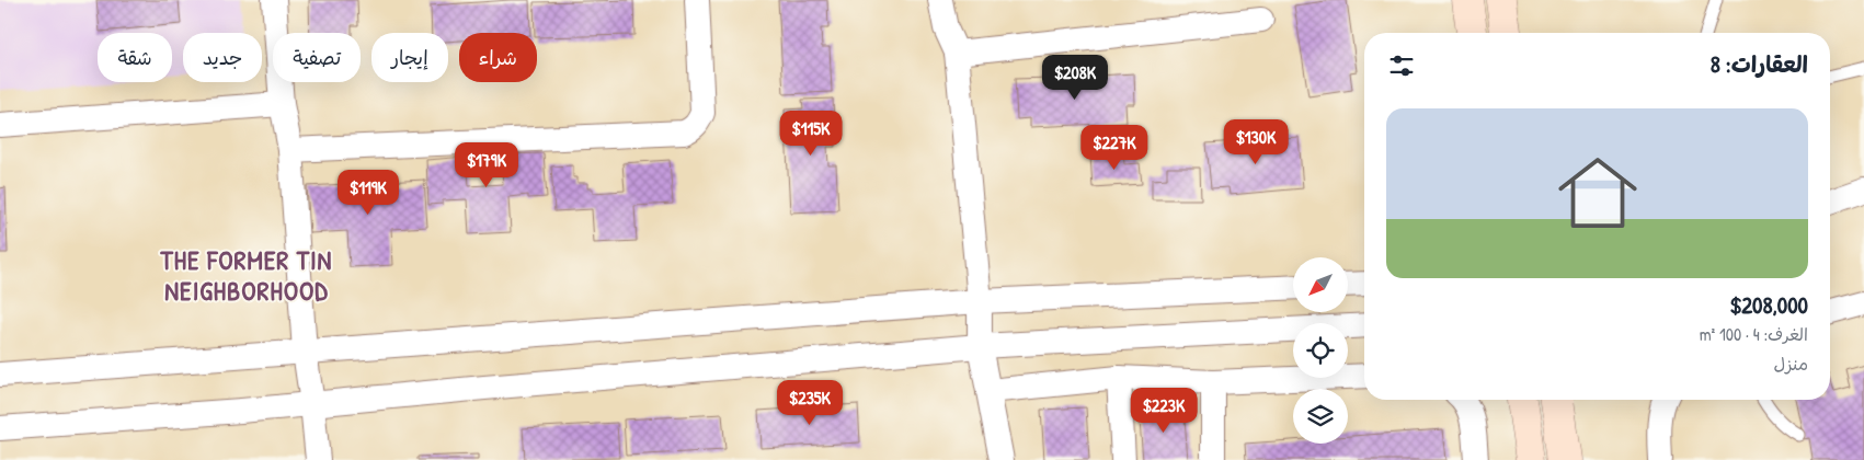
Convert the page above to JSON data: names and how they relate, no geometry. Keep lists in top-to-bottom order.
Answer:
{
  "districts": ["THE FORMER TIN NEIGHBORHOOD"],
  "north": "bottom left",
  "page": {
    "chip": [
      "شراء",
      "إيجار",
      "تصفية",
      "جديد",
      "شقة"
    ],
    "heading": "العقارات: 8",
    "price": [
      "$208K",
      "$115K",
      "$130K",
      "$227K",
      "$179K",
      "$119K",
      "$235K",
      "$223K"
    ],
    "list": [
      {
        "name": "$208,000",
        "note": "الغرف: 4 · 100 m² · منزل"
      }
    ]
  }
}
